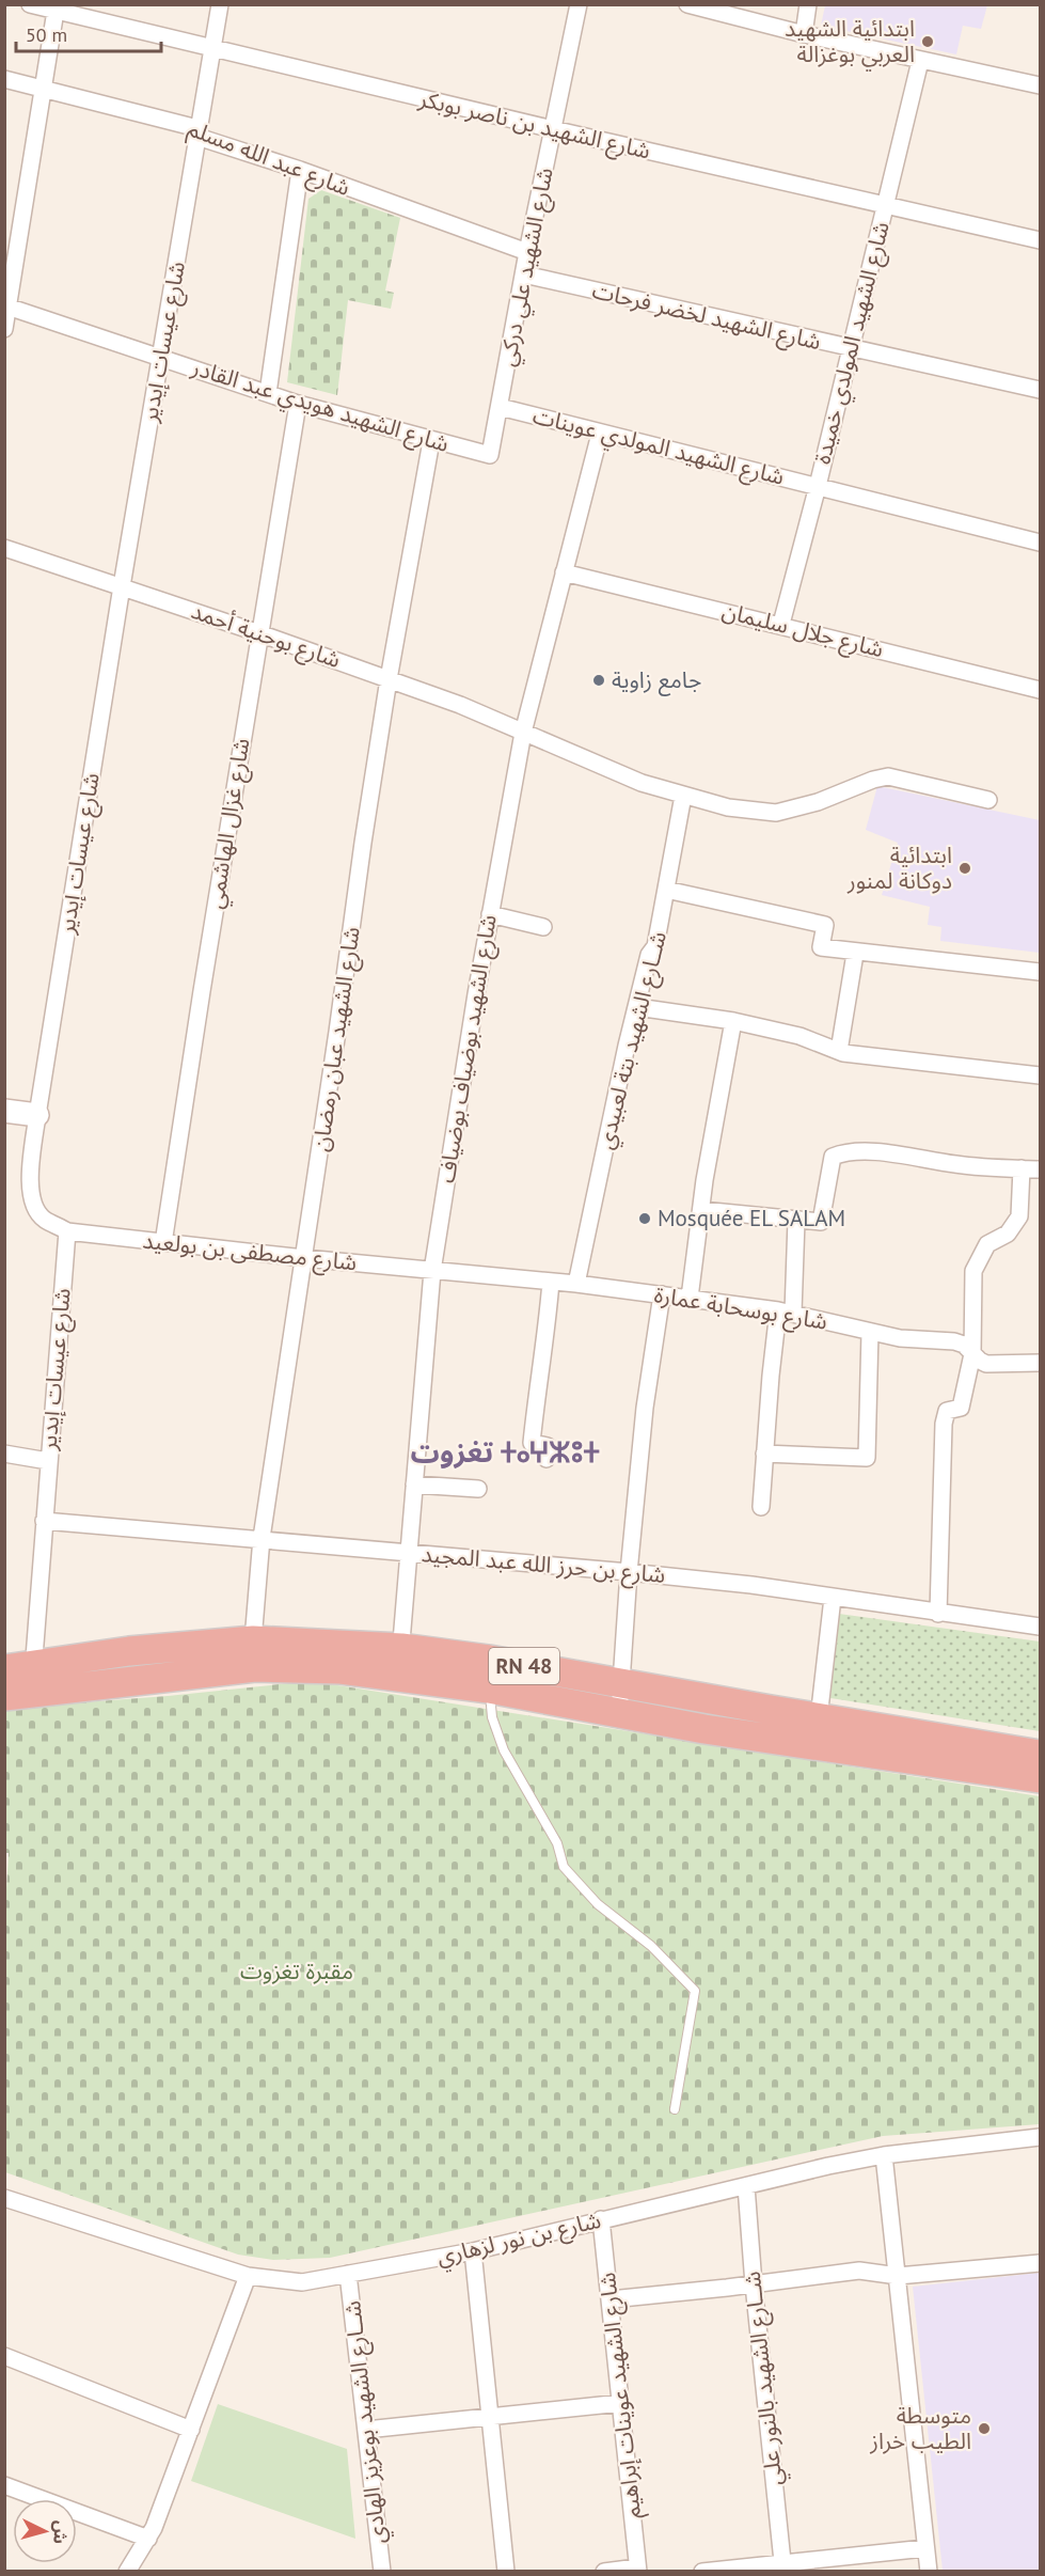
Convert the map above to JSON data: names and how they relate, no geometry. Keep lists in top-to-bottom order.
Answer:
{
  "streets": {
    "highway": ["RN 48"],
    "street": [
      "شارع الشهيد بن ناصر بوبكر",
      "شارع عبد الله مسلم",
      "شارع الشهيد علي دركي",
      "شارع الشهيد لخضر فرحات",
      "شارع عيسات إيدير",
      "شارع الشهيد المولدي خميدة",
      "شارع الشهيد هويدي عبد القادر",
      "شارع الشهيد المولدي عوينات",
      "شارع جلال سليمان",
      "شارع بوحنية أحمد",
      "شارع غزال الهاشمي",
      "شارع الشهيد عبان رمضان",
      "شــارع الشهيد بتة لعبيدي",
      "شارع الشهيد بوضياف بوضياف",
      "شارع مصطفى بن بولعيد",
      "شارع بوسحابة عمارة",
      "شارع بن حرز الله عبد المجيد",
      "شارع بن نور لزهاري",
      "شــارع الشهيد بالنور علي",
      "شارع الشهيد عوينات إبراهيم",
      "شــارع الشهيد بوعزيز الهادي"
    ]
  },
  "crossings": [
    ["شارع الشهيد بن ناصر بوبكر", "شارع الشهيد علي دركي"],
    ["شارع الشهيد بن ناصر بوبكر", "شارع عيسات إيدير"],
    ["شارع الشهيد بن ناصر بوبكر", "شارع الشهيد المولدي خميدة"],
    ["شارع عبد الله مسلم", "شارع الشهيد علي دركي"],
    ["شارع عبد الله مسلم", "شارع عيسات إيدير"],
    ["شارع الشهيد علي دركي", "شارع الشهيد لخضر فرحات"],
    ["شارع الشهيد علي دركي", "شارع الشهيد هويدي عبد القادر"],
    ["شارع الشهيد علي دركي", "شارع الشهيد المولدي عوينات"],
    ["شارع الشهيد لخضر فرحات", "شارع الشهيد المولدي خميدة"],
    ["شارع عيسات إيدير", "شارع الشهيد هويدي عبد القادر"],
    ["شارع عيسات إيدير", "شارع بوحنية أحمد"],
    ["شارع عيسات إيدير", "شارع مصطفى بن بولعيد"],
    ["شارع عيسات إيدير", "شارع بن حرز الله عبد المجيد"],
    ["شارع عيسات إيدير", "RN 48"],
    ["شارع الشهيد المولدي خميدة", "شارع الشهيد المولدي عوينات"],
    ["شارع الشهيد المولدي خميدة", "شارع جلال سليمان"],
    ["شارع الشهيد هويدي عبد القادر", "شارع غزال الهاشمي"],
    ["شارع الشهيد هويدي عبد القادر", "شارع الشهيد عبان رمضان"],
    ["شارع الشهيد المولدي عوينات", "شارع الشهيد بوضياف بوضياف"],
    ["شارع جلال سليمان", "شارع الشهيد بوضياف بوضياف"],
    ["شارع بوحنية أحمد", "شارع غزال الهاشمي"],
    ["شارع بوحنية أحمد", "شارع الشهيد عبان رمضان"],
    ["شارع بوحنية أحمد", "شــارع الشهيد بتة لعبيدي"],
    ["شارع بوحنية أحمد", "شارع الشهيد بوضياف بوضياف"],
    ["شارع غزال الهاشمي", "شارع مصطفى بن بولعيد"],
    ["شارع الشهيد عبان رمضان", "شارع مصطفى بن بولعيد"],
    ["شارع الشهيد عبان رمضان", "شارع بن حرز الله عبد المجيد"],
    ["شارع الشهيد عبان رمضان", "RN 48"],
    ["شــارع الشهيد بتة لعبيدي", "شارع بوسحابة عمارة"],
    ["شارع الشهيد بوضياف بوضياف", "شارع مصطفى بن بولعيد"],
    ["شارع الشهيد بوضياف بوضياف", "شارع بوسحابة عمارة"],
    ["شارع الشهيد بوضياف بوضياف", "شارع بن حرز الله عبد المجيد"],
    ["شارع الشهيد بوضياف بوضياف", "RN 48"],
    ["شارع مصطفى بن بولعيد", "شارع بوسحابة عمارة"],
    ["شارع بن نور لزهاري", "شــارع الشهيد بالنور علي"],
    ["شارع بن نور لزهاري", "شارع الشهيد عوينات إبراهيم"],
    ["شارع بن نور لزهاري", "شــارع الشهيد بوعزيز الهادي"]
  ],
  "districts": ["تغزوت ⵜⴰⵖⵣⵓⵜ"],
  "parks": ["مقبرة تغزوت"],
  "places": [
    "ابتدائية الشهيد العربي بوغزالة",
    "جامع زاوية",
    "ابتدائية دوكانة لمنور",
    "Mosquée EL SALAM",
    "متوسطة الطيب خراز"
  ],
  "scale_bar": "50 m",
  "north": "right"
}
